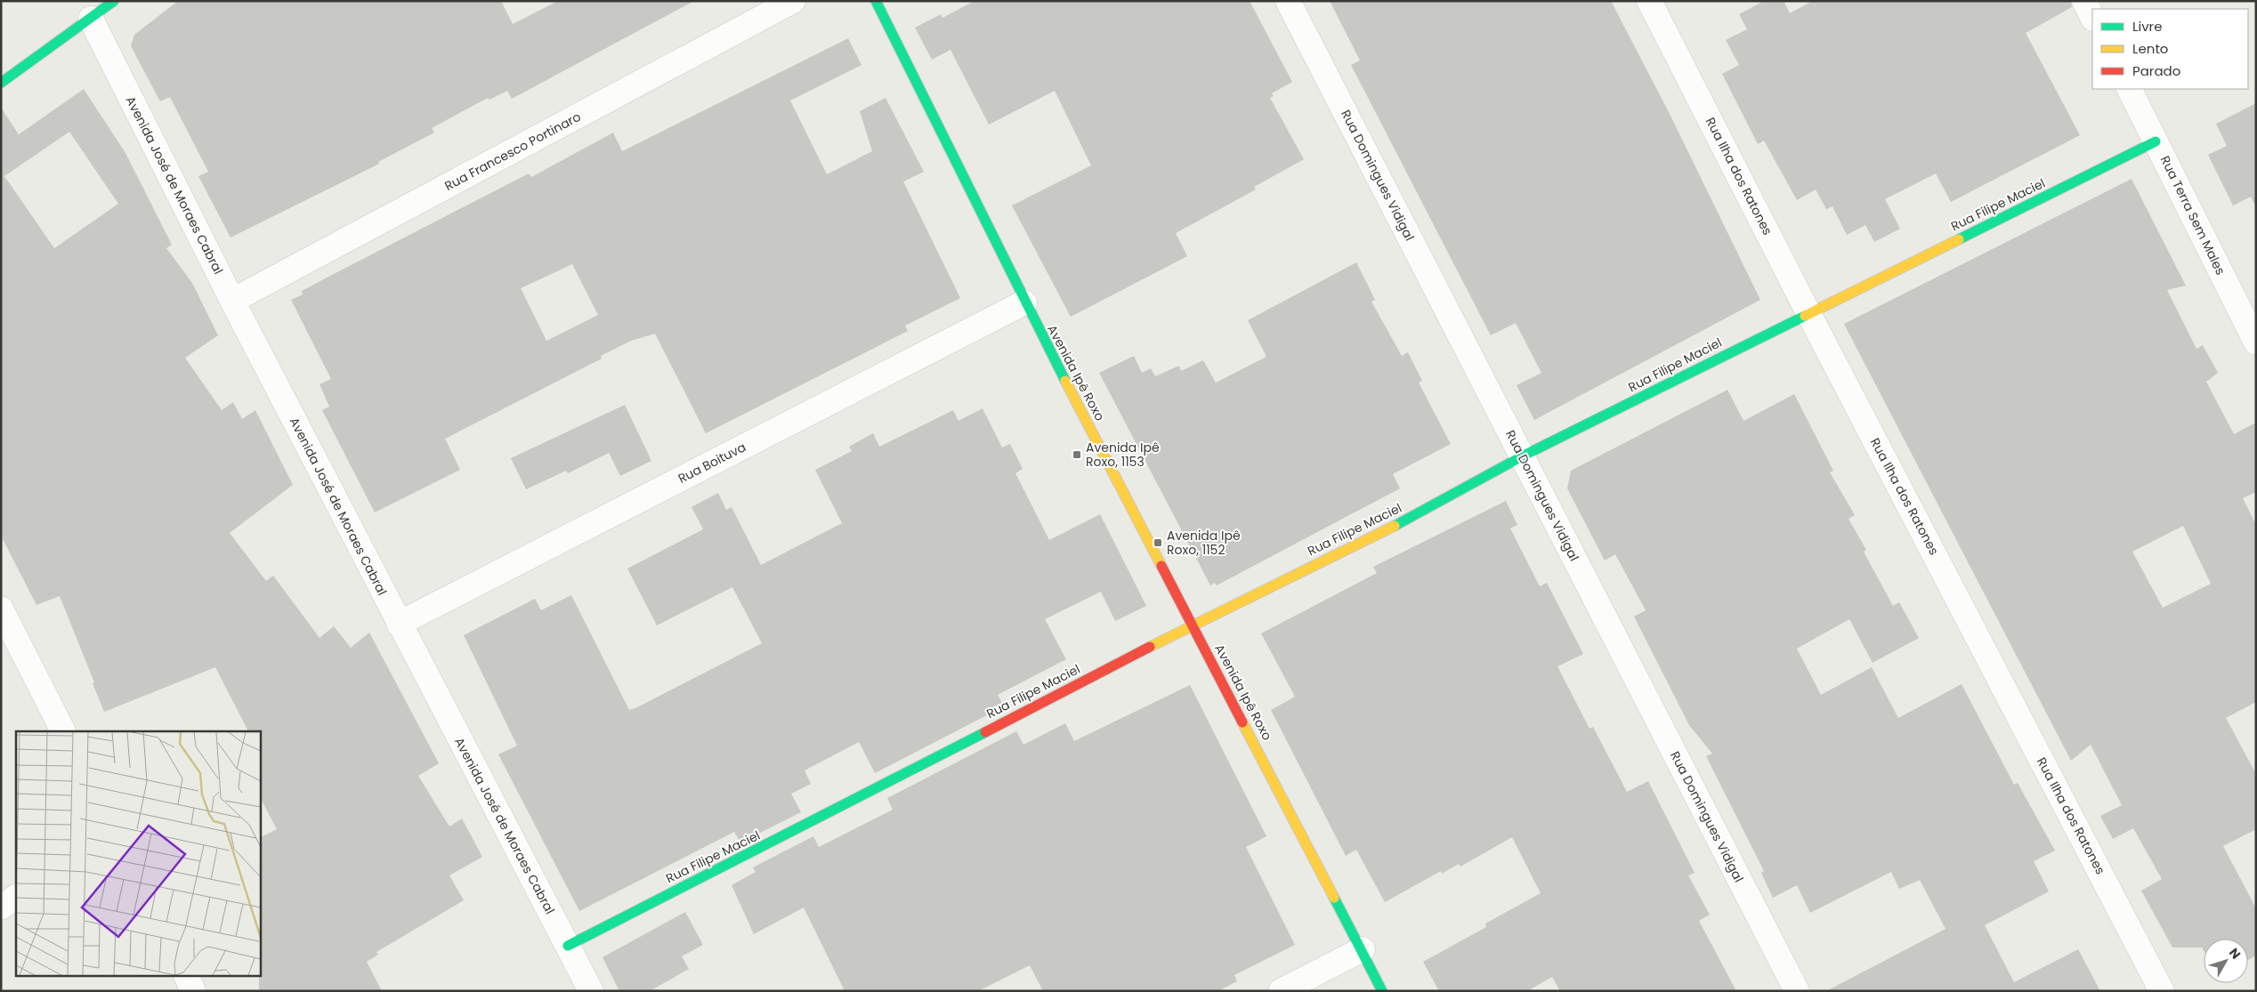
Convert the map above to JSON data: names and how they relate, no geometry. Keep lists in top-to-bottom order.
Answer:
{
  "streets": {
    "street": [
      "Rua Francesco Portinaro",
      "Rua Domingues Vidigal",
      "Rua Ilha dos Ratones",
      "Avenida José de Moraes Cabral",
      "Rua Filipe Maciel",
      "Rua Terra Sem Males",
      "Avenida Ipê Roxo",
      "Rua Boituva"
    ]
  },
  "crossings": [
    ["Rua Francesco Portinaro", "Avenida José de Moraes Cabral"],
    ["Rua Domingues Vidigal", "Rua Filipe Maciel"],
    ["Rua Ilha dos Ratones", "Rua Filipe Maciel"],
    ["Avenida José de Moraes Cabral", "Rua Filipe Maciel"],
    ["Avenida José de Moraes Cabral", "Rua Boituva"],
    ["Rua Filipe Maciel", "Rua Terra Sem Males"],
    ["Rua Filipe Maciel", "Avenida Ipê Roxo"],
    ["Avenida Ipê Roxo", "Rua Boituva"]
  ],
  "places": {
    "transit": ["Avenida Ipê Roxo, 1153", "Avenida Ipê Roxo, 1152"]
  },
  "legend": ["Livre", "Lento", "Parado"],
  "north": "top right"
}
